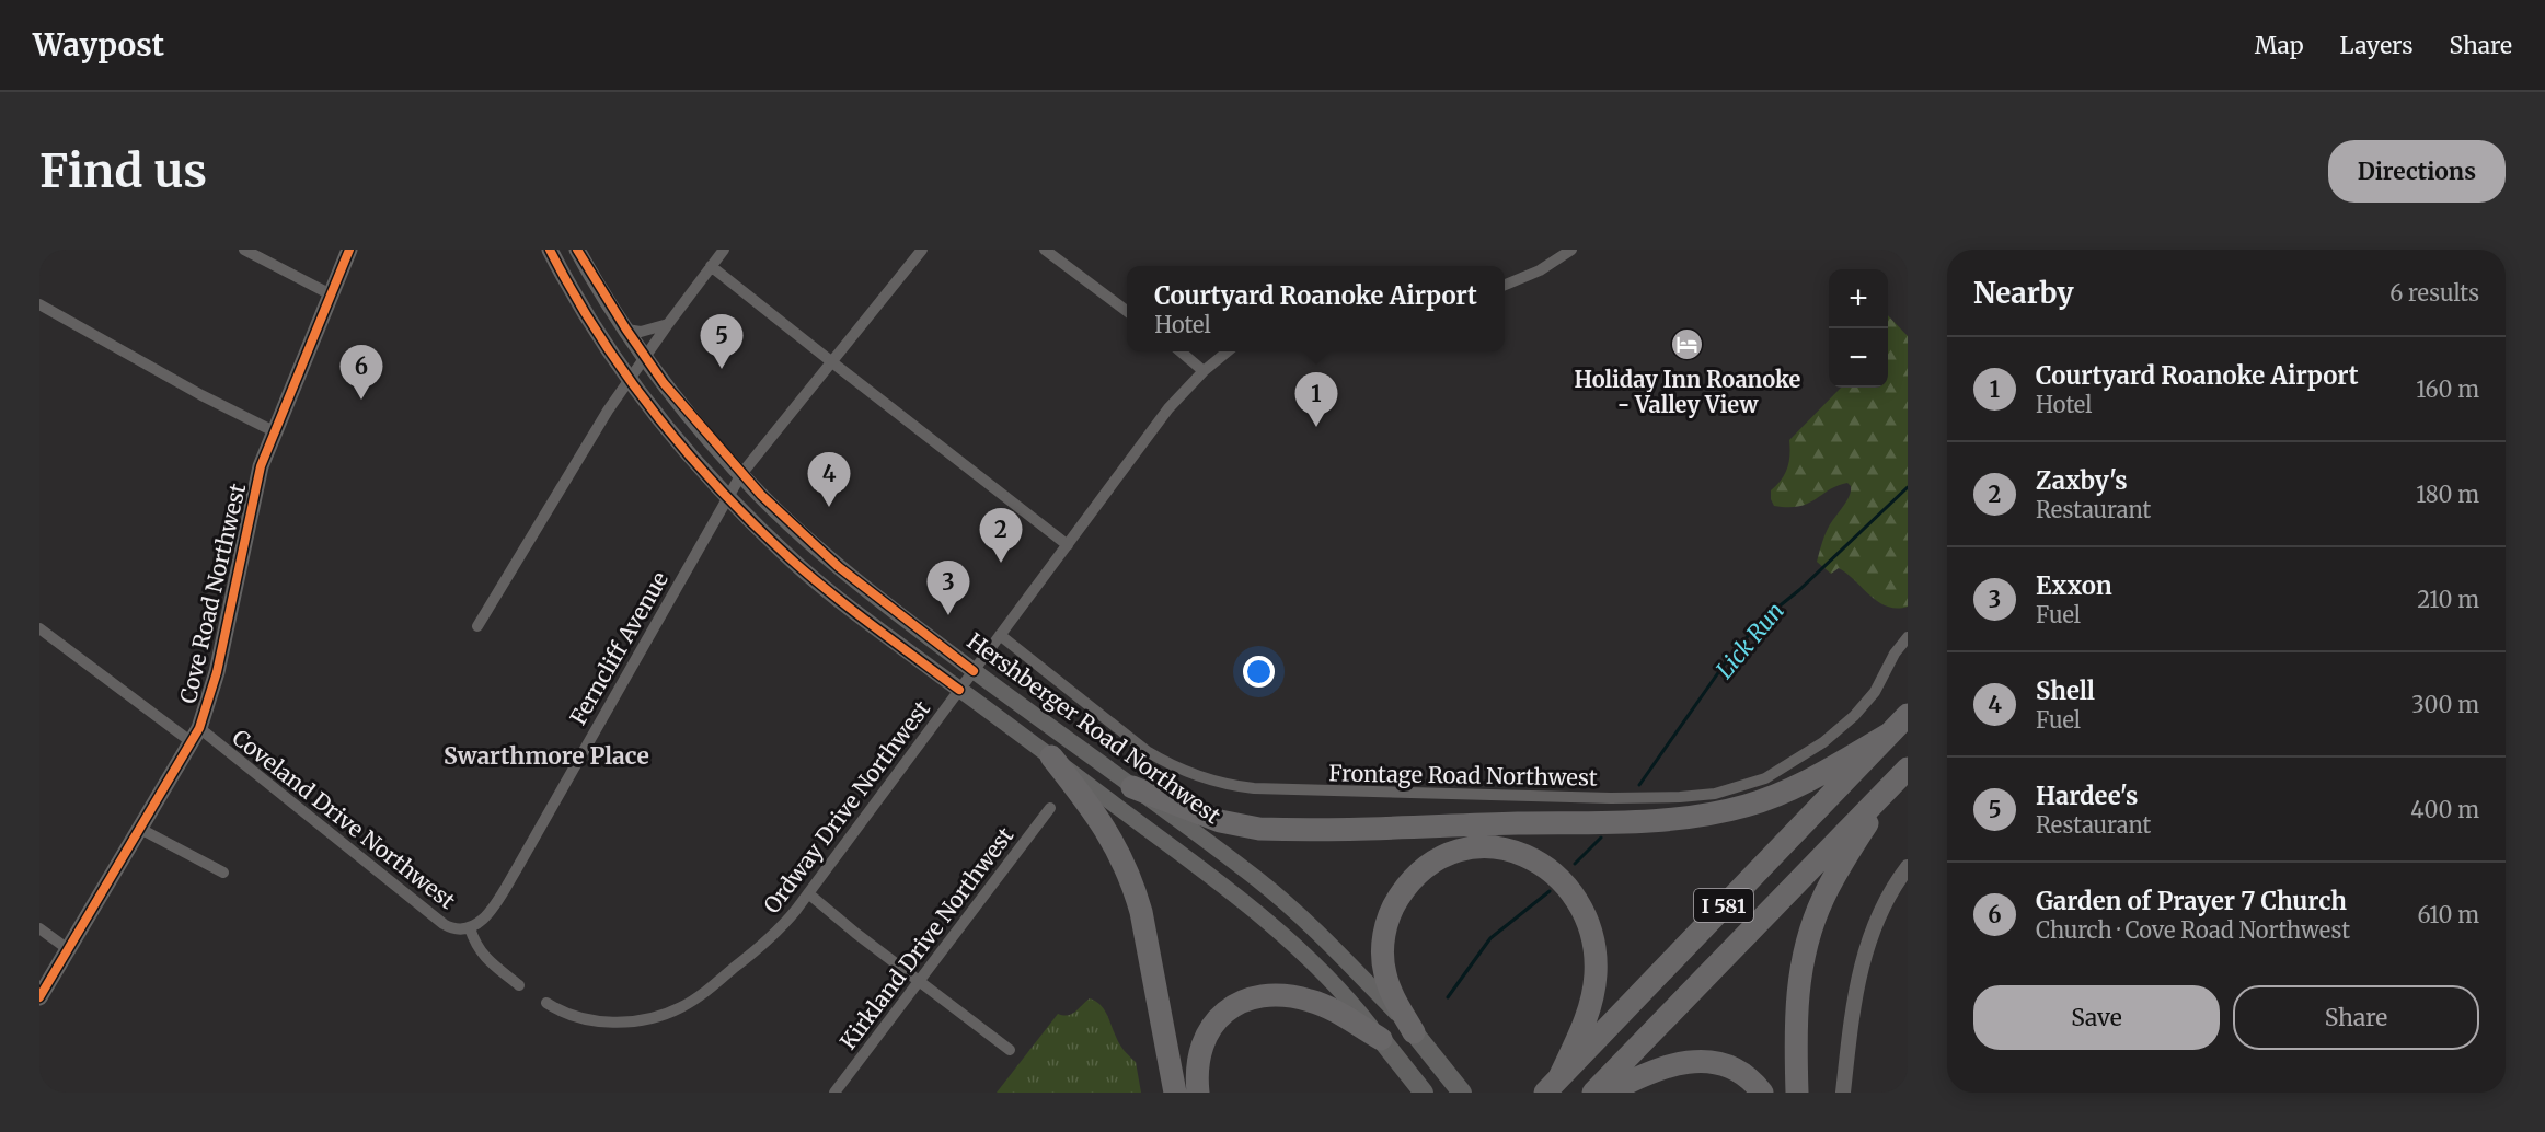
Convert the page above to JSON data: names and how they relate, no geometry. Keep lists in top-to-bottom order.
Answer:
{
  "streets": {
    "highway": ["I 581"],
    "main road": ["Cove Road Northwest", "Hershberger Road Northwest"],
    "street": [
      "Ferncliff Avenue",
      "Frontage Road Northwest",
      "Ordway Drive Northwest",
      "Coveland Drive Northwest",
      "Kirkland Drive Northwest"
    ]
  },
  "crossings": [
    ["Cove Road Northwest", "Coveland Drive Northwest"],
    ["Ferncliff Avenue", "Hershberger Road Northwest"],
    ["Ferncliff Avenue", "Coveland Drive Northwest"],
    ["Hershberger Road Northwest", "Ordway Drive Northwest"],
    ["Frontage Road Northwest", "Ordway Drive Northwest"]
  ],
  "districts": ["Swarthmore Place"],
  "water": ["Lick Run"],
  "places": {
    "hotel": ["Holiday Inn Roanoke - Valley View"]
  },
  "page": {
    "header": "Waypost",
    "nav": ["Map", "Layers", "Share"],
    "buttons": [
      "Directions",
      ["Save", "Share"]
    ],
    "title": "Find us",
    "heading": ["Nearby", "6 results"],
    "popup": ["Courtyard Roanoke Airport", "Hotel"],
    "map_buttons": ["+", "−"],
    "pins": [
      "5",
      "6",
      "1",
      "4",
      "2",
      "3"
    ],
    "list": [
      {
        "mark": "1",
        "name": "Courtyard Roanoke Airport",
        "note": "Hotel",
        "value": "160 m"
      },
      {
        "mark": "2",
        "name": "Zaxby's",
        "note": "Restaurant",
        "value": "180 m"
      },
      {
        "mark": "3",
        "name": "Exxon",
        "note": "Fuel",
        "value": "210 m"
      },
      {
        "mark": "4",
        "name": "Shell",
        "note": "Fuel",
        "value": "300 m"
      },
      {
        "mark": "5",
        "name": "Hardee's",
        "note": "Restaurant",
        "value": "400 m"
      },
      {
        "mark": "6",
        "name": "Garden of Prayer 7 Church",
        "note": "Church · Cove Road Northwest",
        "value": "610 m"
      }
    ]
  }
}
